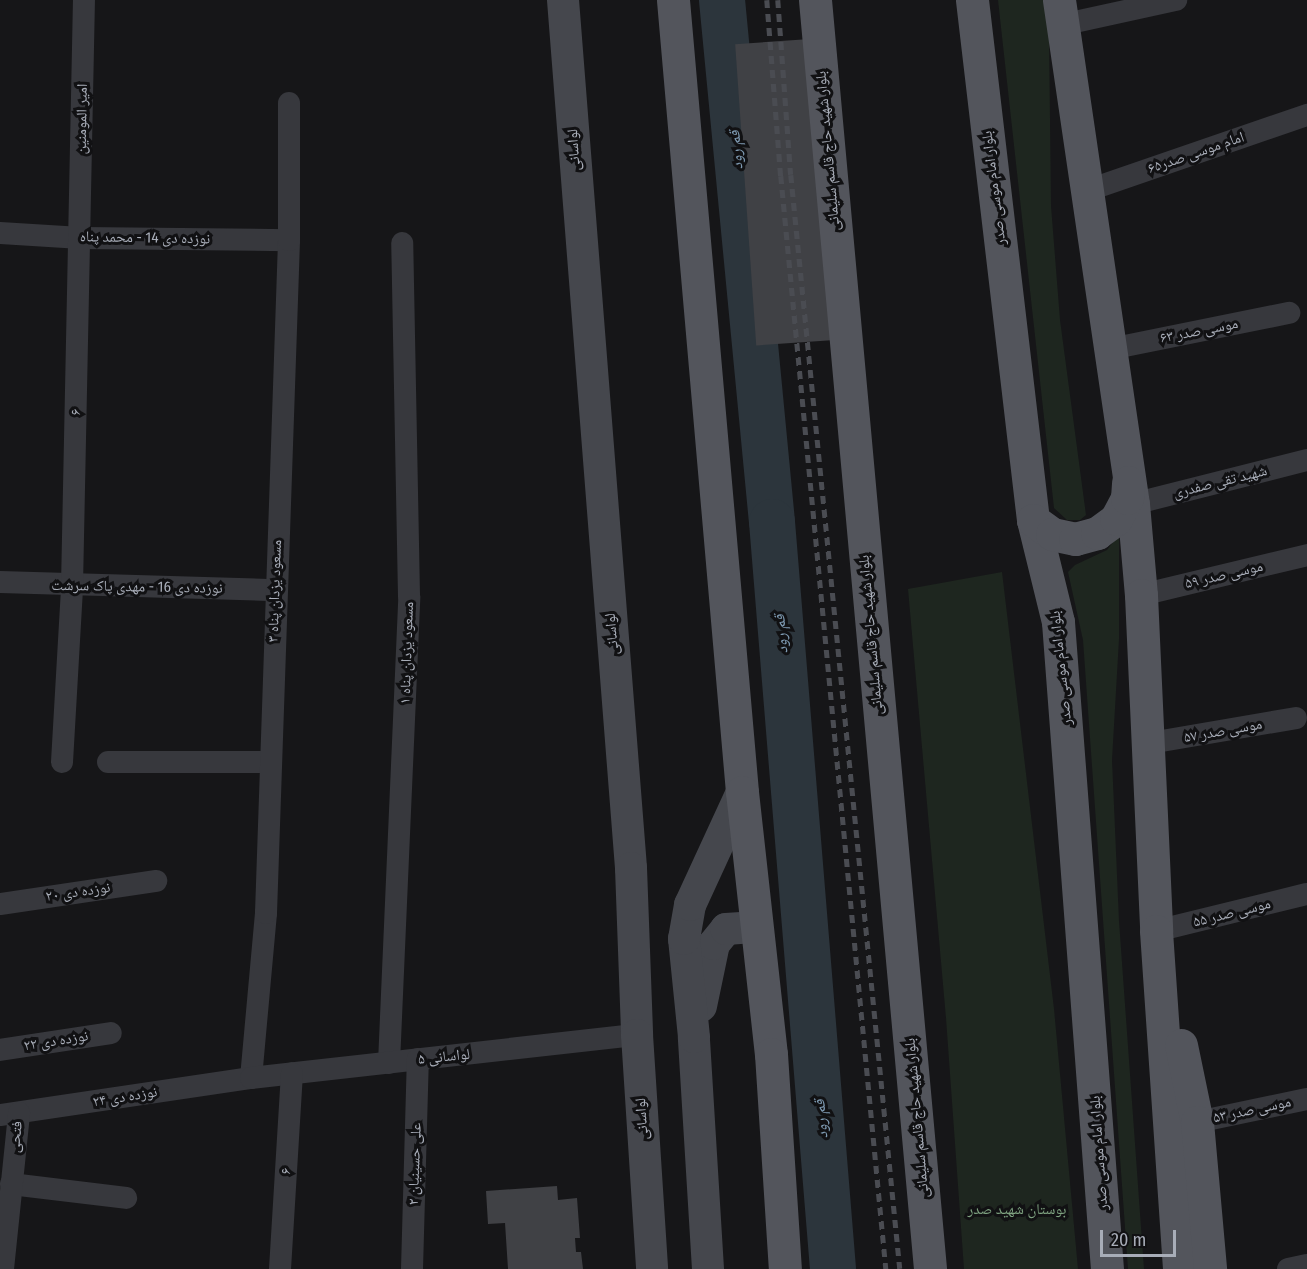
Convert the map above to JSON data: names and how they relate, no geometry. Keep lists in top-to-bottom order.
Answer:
{
  "streets": {
    "main road": ["لواسانی", "بلوار شهید حاج قاسم سلیمانی", "بلوار امام موسی صدر"],
    "street": [
      "امیر المومنین",
      "امام موسی صدر۶۵",
      "نوزده دی 14 - محمد پناه",
      "موسی صدر ۶۳",
      "۶",
      "شهید تقی صفدری",
      "موسی صدر ۵۹",
      "نوزده دی 16 - مهدی پاک سرشت",
      "۳ مسعود یزدان پناه",
      "۱ مسعود یزدان پناه",
      "موسی صدر ۵۷",
      "نوزده دی ۲۰",
      "موسی صدر ۵۵",
      "نوزده دی ۲۲",
      "لواسانی ۵",
      "نوزده دی ۲۴",
      "موسی صدر ۵۳",
      "فتحی",
      "۲ علی حسینیان"
    ]
  },
  "crossings": [
    ["امیر المومنین", "نوزده دی 14 - محمد پناه"],
    ["امیر المومنین", "۶"],
    ["لواسانی", "لواسانی ۵"],
    ["نوزده دی 14 - محمد پناه", "۶"],
    ["نوزده دی 14 - محمد پناه", "۳ مسعود یزدان پناه"],
    ["۶", "نوزده دی 16 - مهدی پاک سرشت"],
    ["۶", "لواسانی ۵"],
    ["نوزده دی 16 - مهدی پاک سرشت", "۳ مسعود یزدان پناه"],
    ["۳ مسعود یزدان پناه", "لواسانی ۵"],
    ["۳ مسعود یزدان پناه", "نوزده دی ۲۴"],
    ["۱ مسعود یزدان پناه", "لواسانی ۵"],
    ["لواسانی ۵", "نوزده دی ۲۴"],
    ["لواسانی ۵", "۲ علی حسینیان"],
    ["نوزده دی ۲۴", "فتحی"]
  ],
  "water": ["قم رود"],
  "parks": ["بوستان شهید صدر"],
  "scale_bar": "20 m"
}
